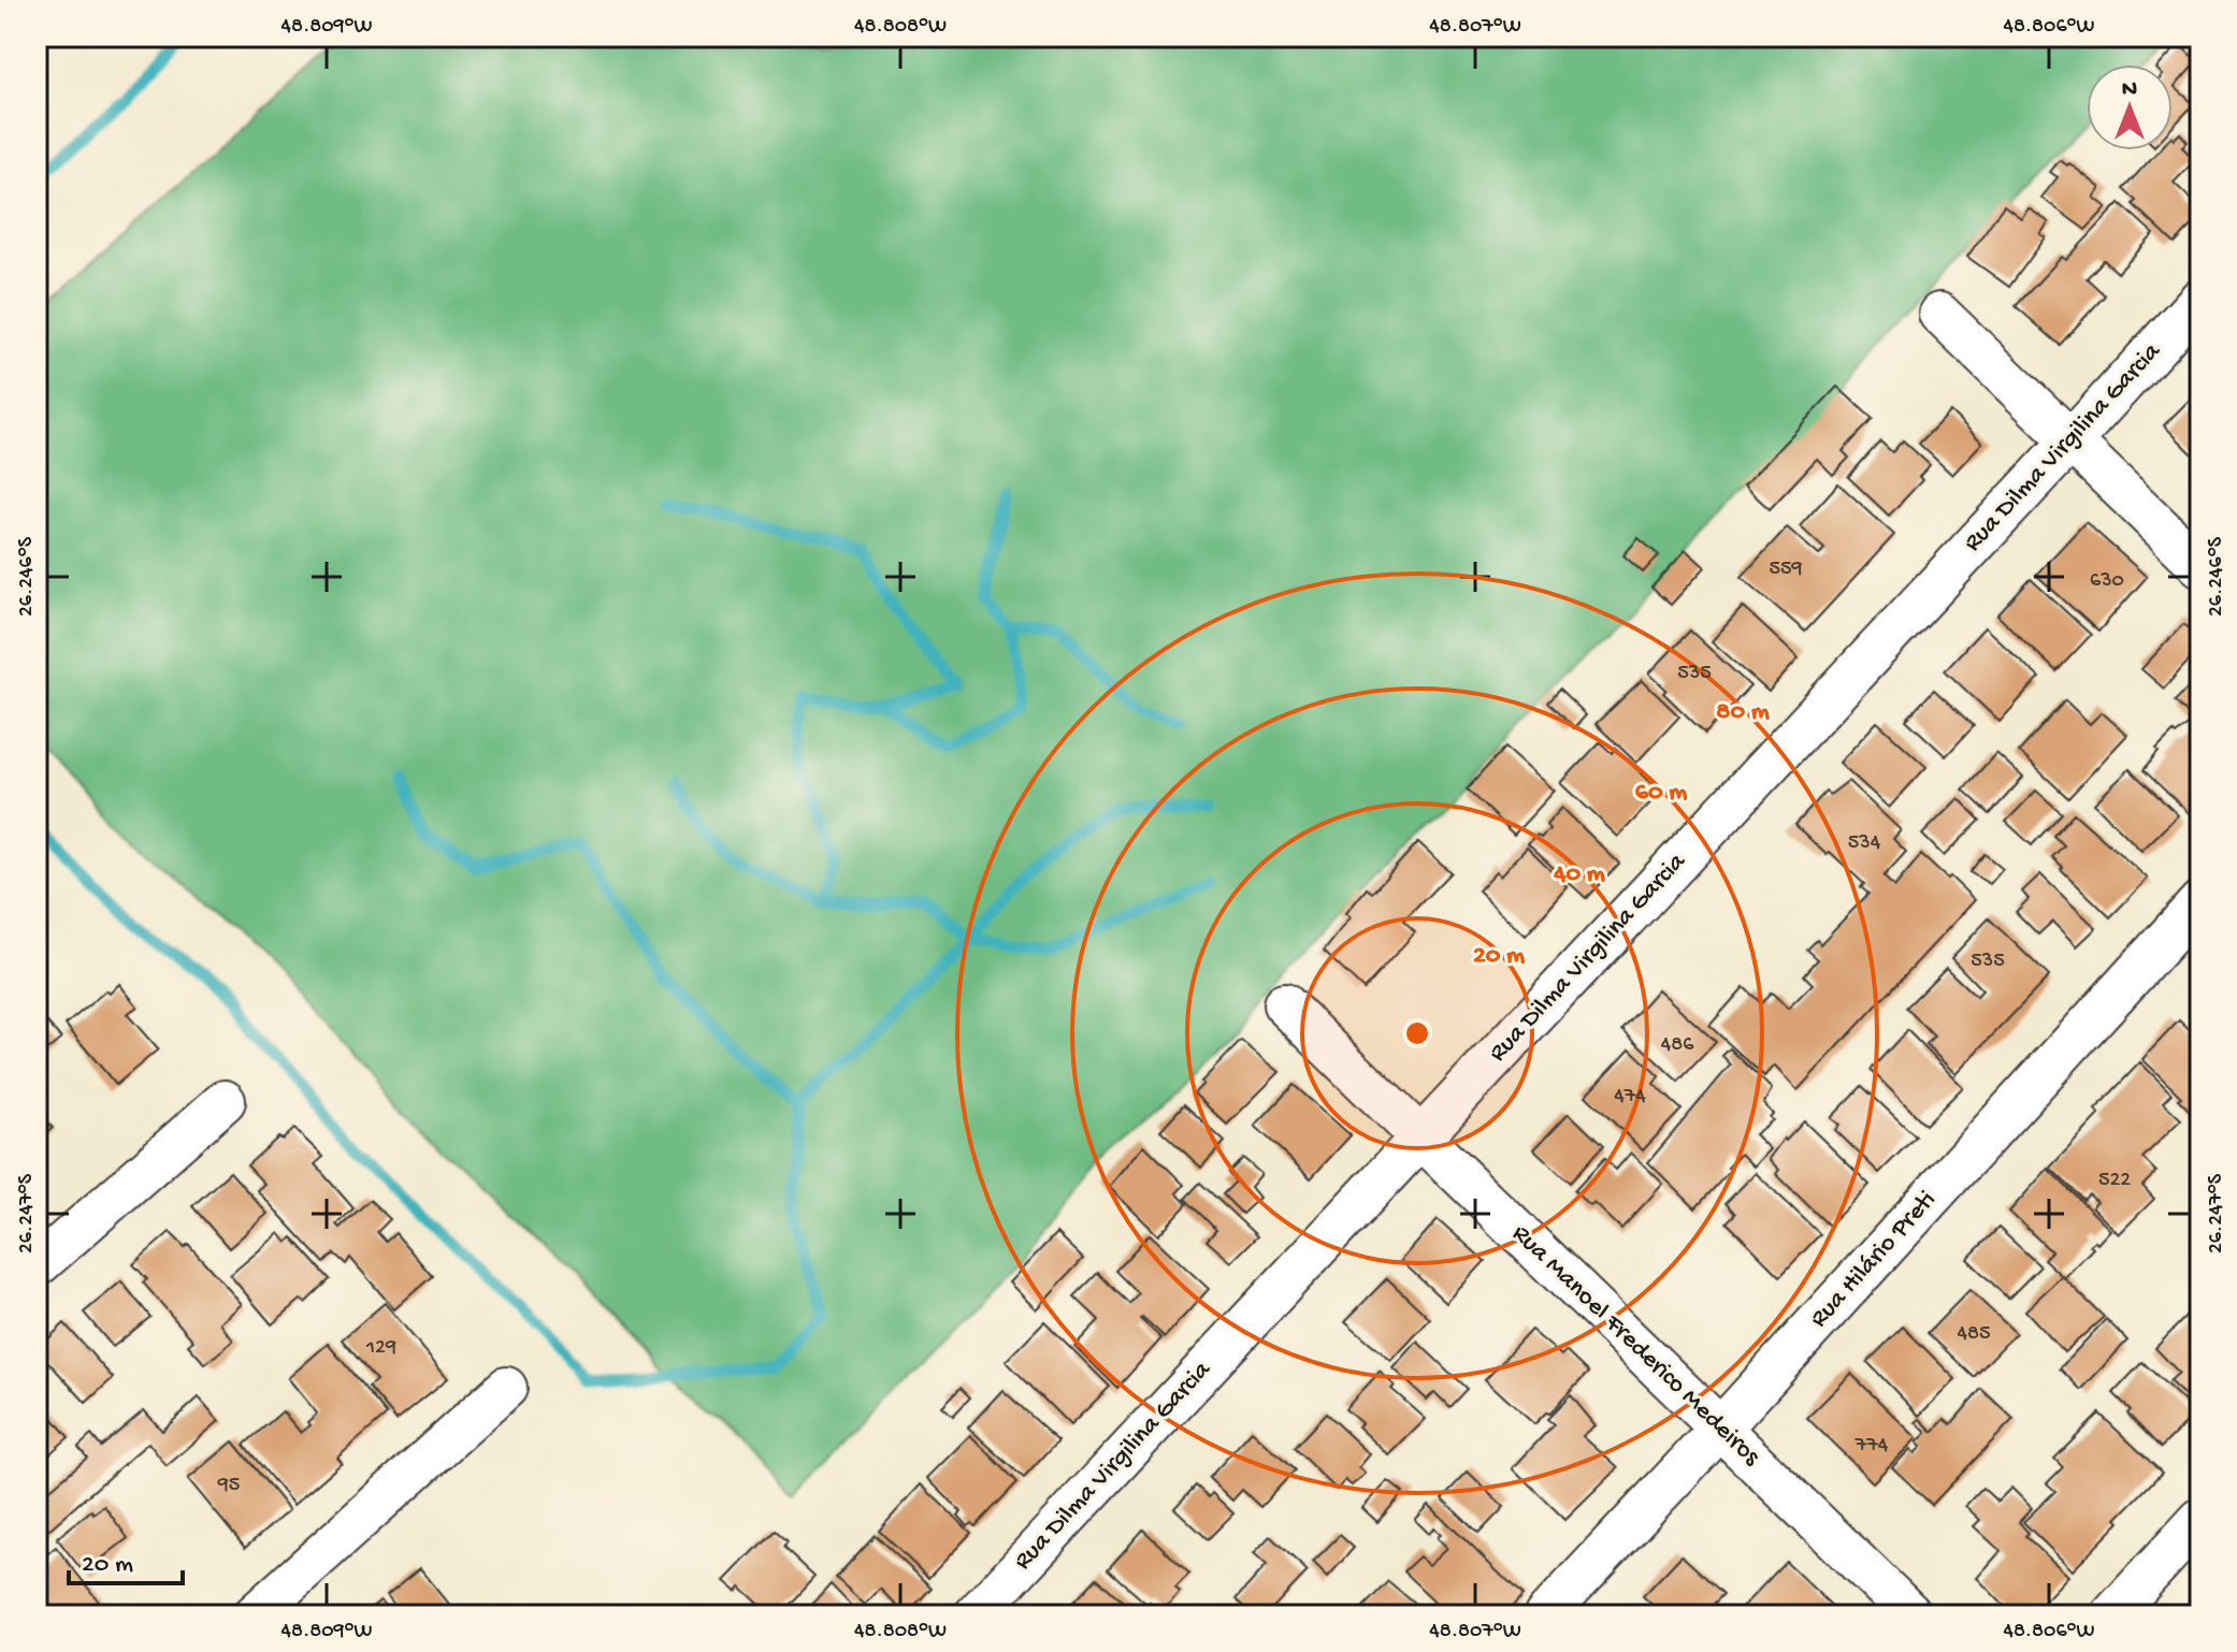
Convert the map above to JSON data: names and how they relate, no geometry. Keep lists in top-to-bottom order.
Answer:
{
  "streets": {
    "street": ["Rua Dilma Virgilina Garcia", "Rua Hilário Preti", "Rua Manoel Frederico Medeiros"]
  },
  "crossings": [
    ["Rua Dilma Virgilina Garcia", "Rua Manoel Frederico Medeiros"],
    ["Rua Hilário Preti", "Rua Manoel Frederico Medeiros"]
  ],
  "house_numbers": [
    "559",
    "630",
    "535",
    "534",
    "535",
    "486",
    "474",
    "522",
    "485",
    "129",
    "774",
    "95"
  ],
  "scale_bar": "20 m",
  "north": "top",
  "coordinates": [
    "48.809°W",
    "48.808°W",
    "48.807°W",
    "48.806°W",
    "26.246°S",
    "26.247°S"
  ],
  "rings": [
    "80 m",
    "60 m",
    "40 m",
    "20 m"
  ]
}
